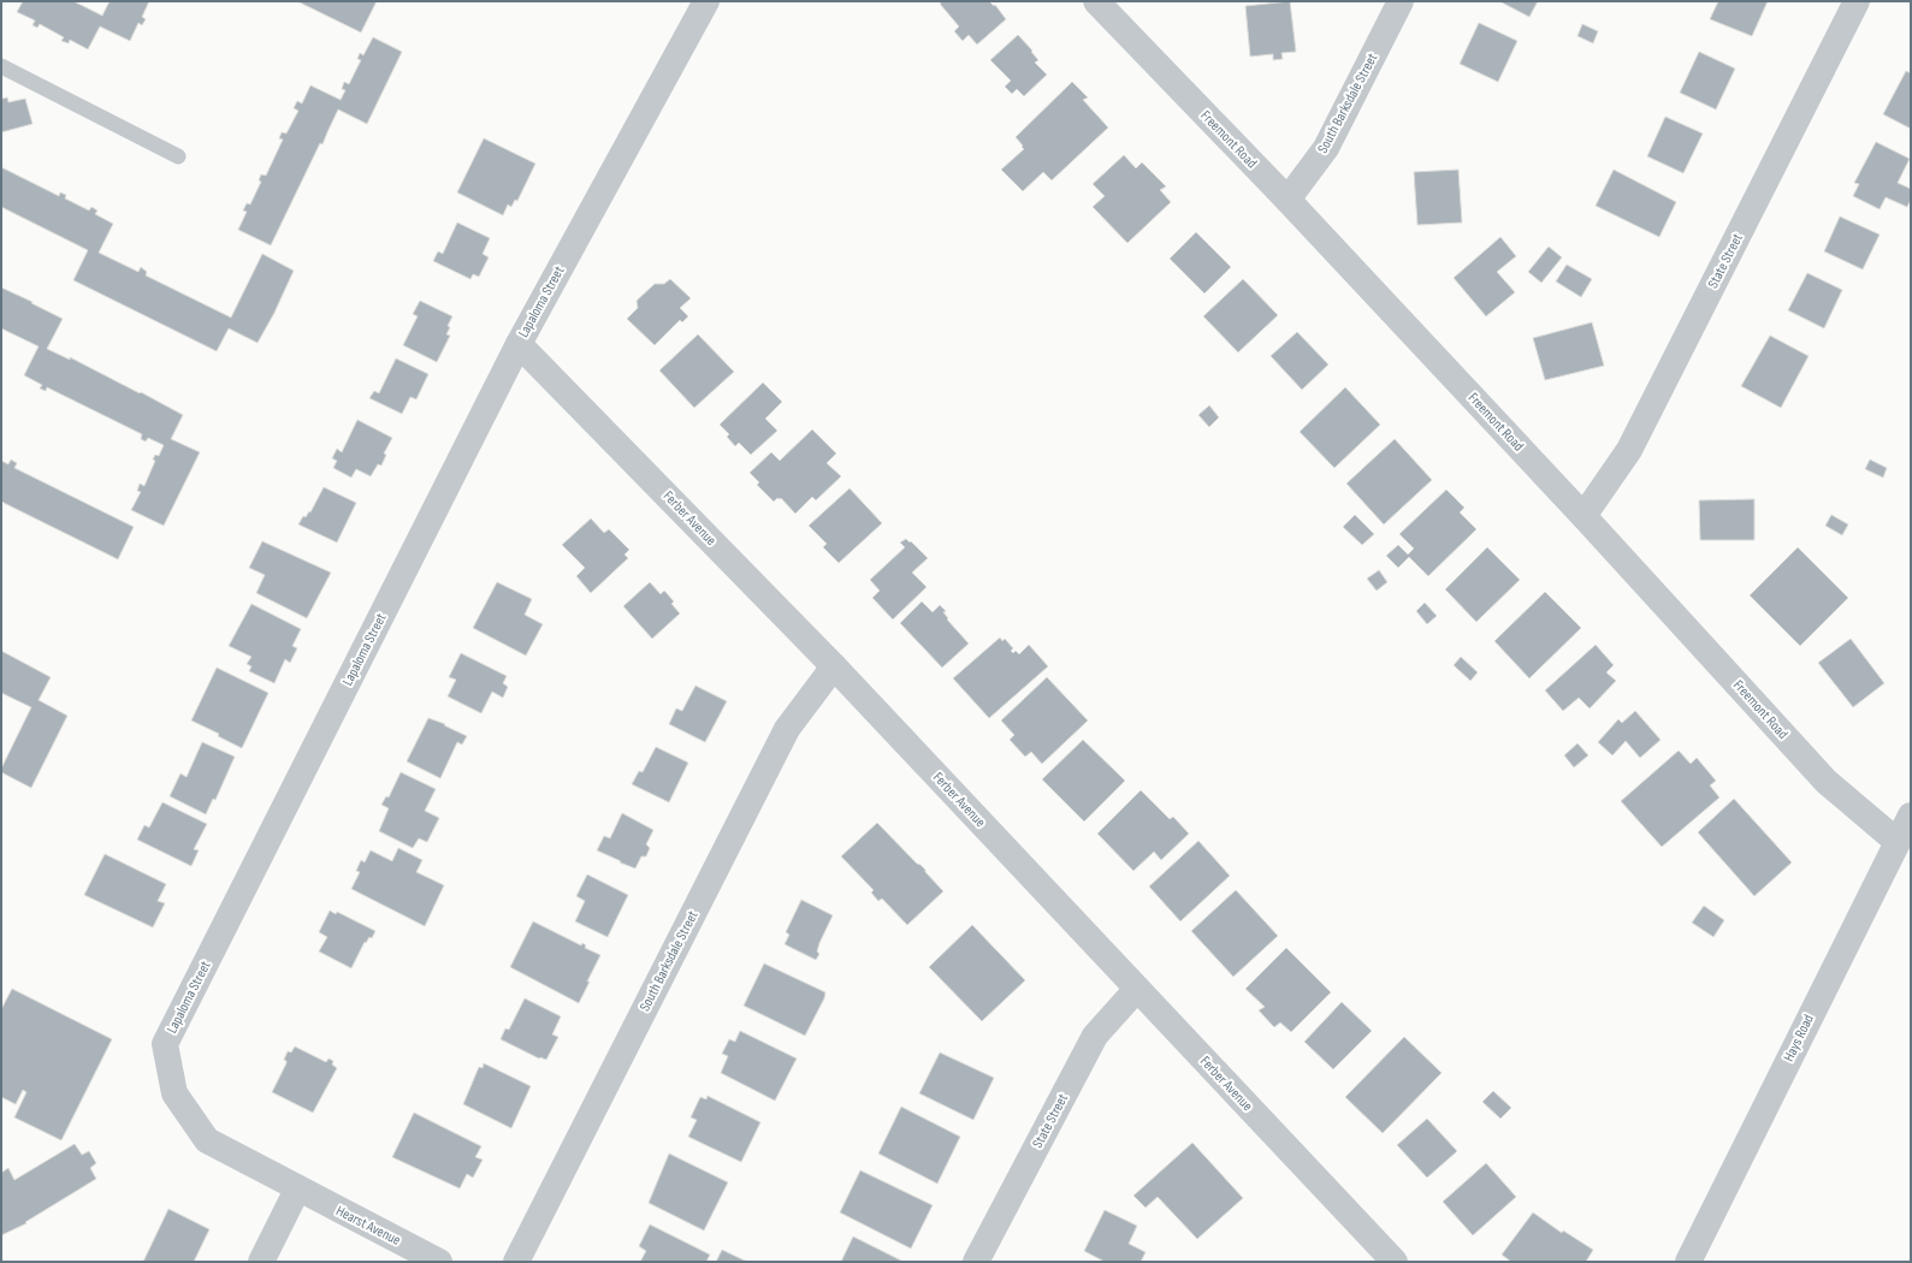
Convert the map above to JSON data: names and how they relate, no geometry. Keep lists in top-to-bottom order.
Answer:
{
  "streets": {
    "street": [
      "South Barksdale Street",
      "Freemont Road",
      "State Street",
      "Lapaloma Street",
      "Ferber Avenue",
      "Hays Road",
      "Hearst Avenue"
    ]
  },
  "crossings": [
    ["South Barksdale Street", "Freemont Road"],
    ["South Barksdale Street", "Ferber Avenue"],
    ["Freemont Road", "State Street"],
    ["Freemont Road", "Hays Road"],
    ["State Street", "Ferber Avenue"],
    ["Lapaloma Street", "Ferber Avenue"],
    ["Lapaloma Street", "Hearst Avenue"]
  ]
}
